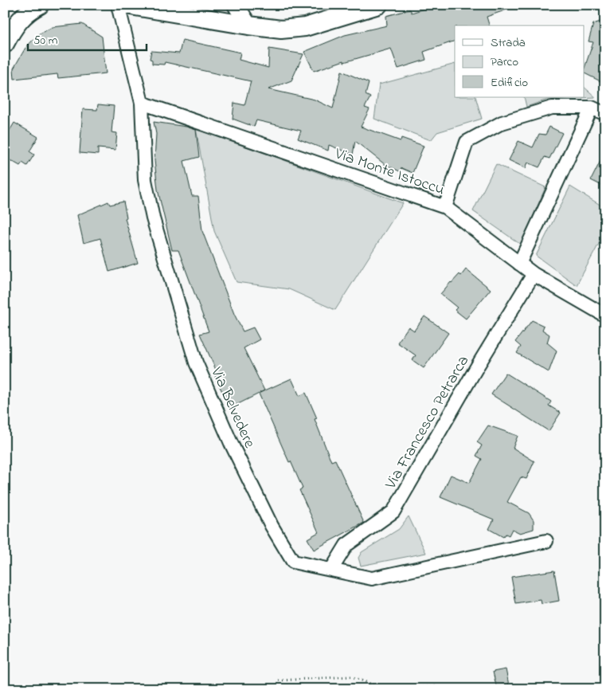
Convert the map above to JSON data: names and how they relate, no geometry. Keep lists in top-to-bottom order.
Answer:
{
  "streets": {
    "street": ["Via Monte Istoccu", "Via Belvedere", "Via Francesco Petrarca"]
  },
  "crossings": [
    ["Via Monte Istoccu", "Via Belvedere"],
    ["Via Monte Istoccu", "Via Francesco Petrarca"],
    ["Via Belvedere", "Via Francesco Petrarca"]
  ],
  "legend": ["Strada", "Parco", "Edificio"],
  "scale_bar": "50 m"
}
